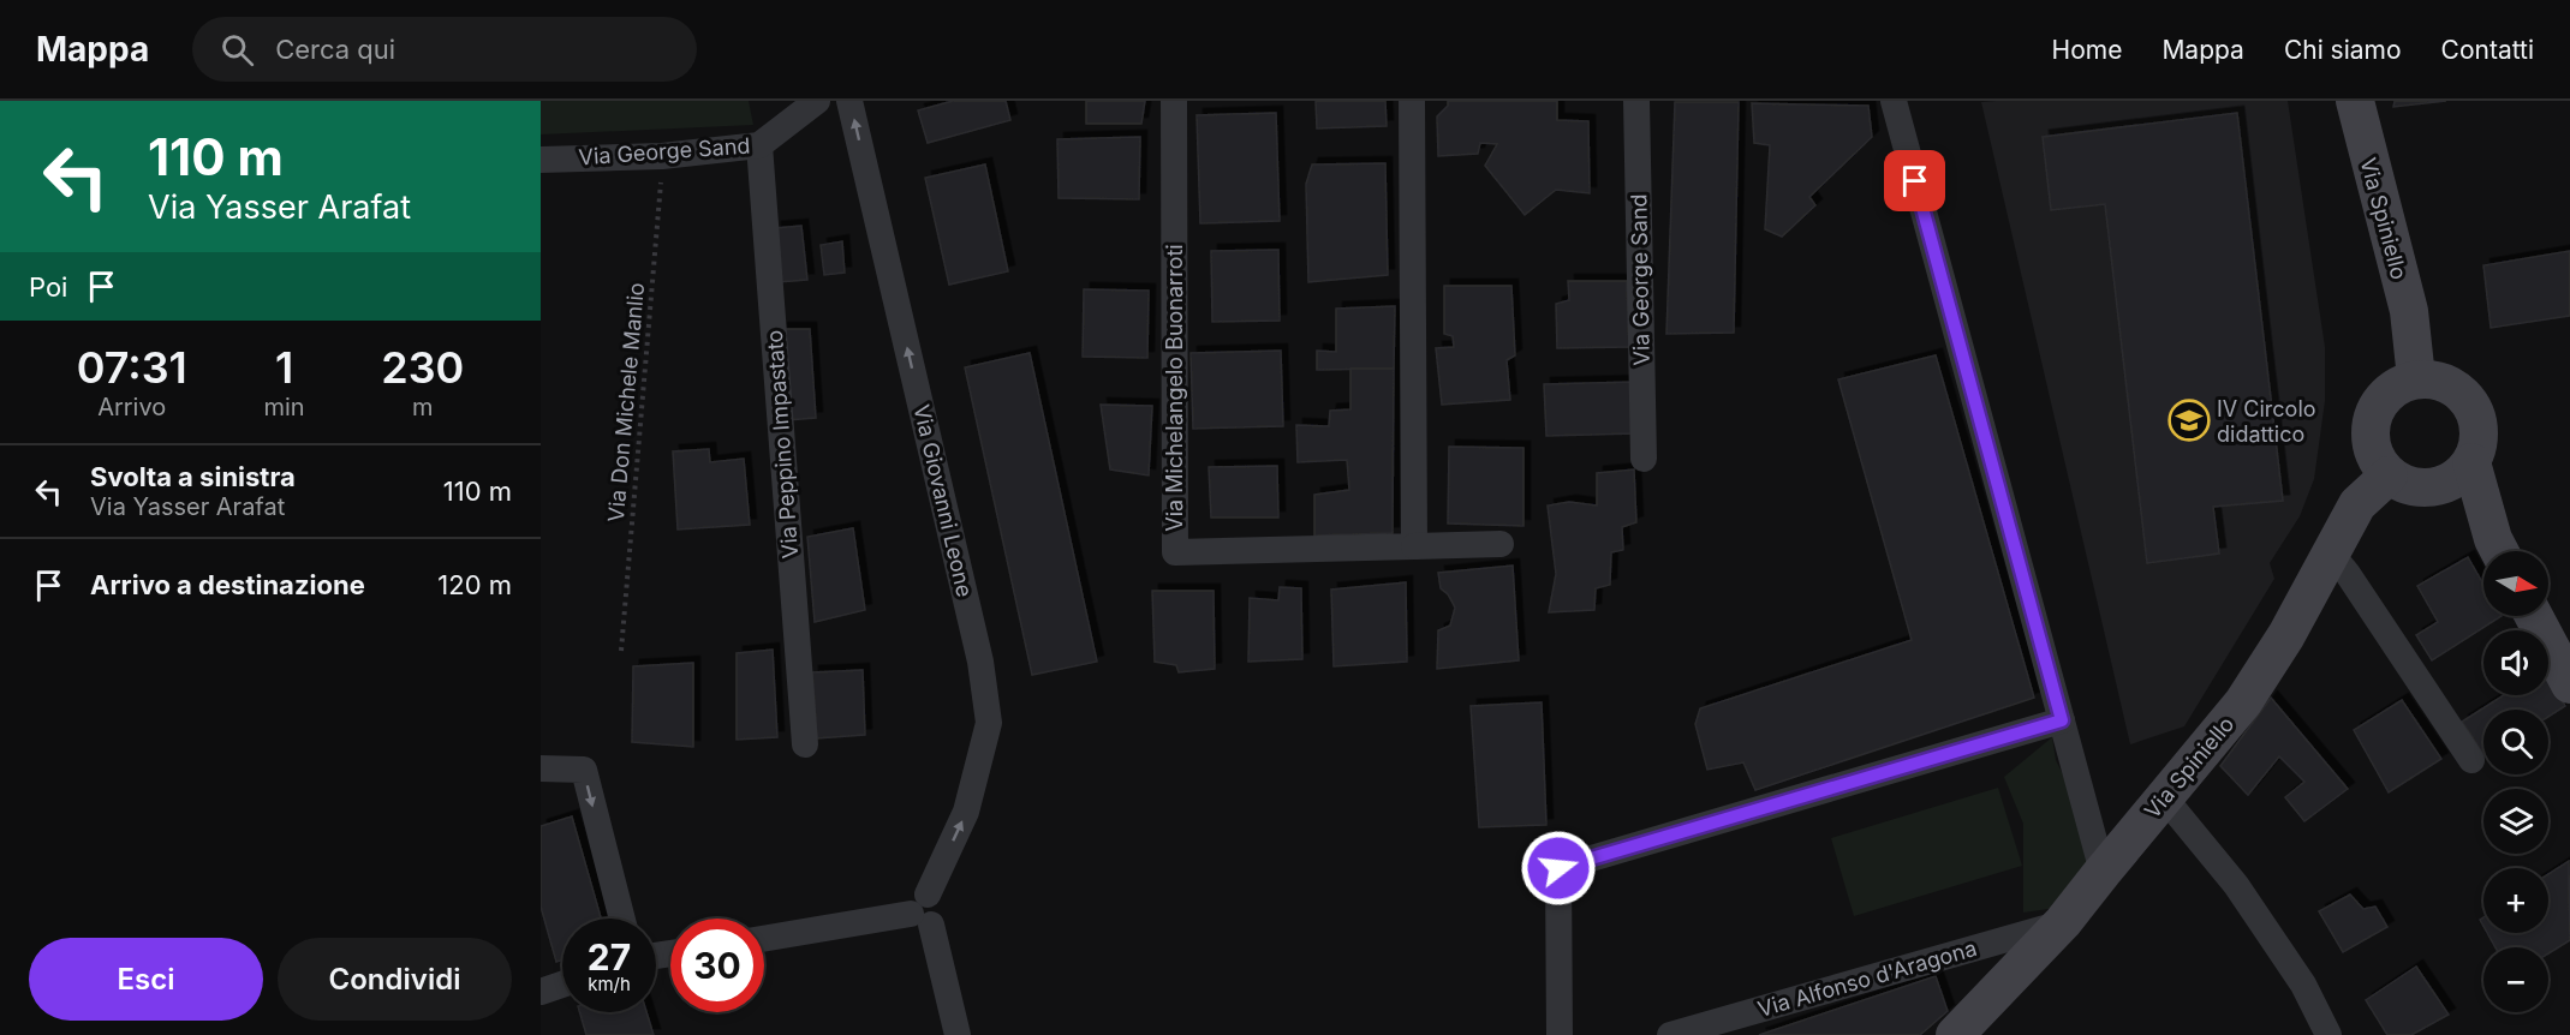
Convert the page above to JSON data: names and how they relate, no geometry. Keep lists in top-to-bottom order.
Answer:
{
  "streets": {
    "street": [
      "Via George Sand",
      "Via Spiniello",
      "Via Michelangelo Buonarroti",
      "Via Peppino Impastato",
      "Via Giovanni Leone",
      "Via Alfonso d'Aragona"
    ],
    "path": ["Via Don Michele Manlio"]
  },
  "crossings": [
    ["Via George Sand", "Via Don Michele Manlio"],
    ["Via George Sand", "Via Peppino Impastato"],
    ["Via Spiniello", "Via Alfonso d'Aragona"]
  ],
  "one_way": ["Via Giovanni Leone"],
  "places": {
    "school or university": ["IV Circolo didattico"]
  },
  "north": "right",
  "page": {
    "header": "Mappa",
    "search": "Cerca qui",
    "nav": [
      "Home",
      "Mappa",
      "Chi siamo",
      "Contatti"
    ],
    "turn": ["110 m", "Via Yasser Arafat"],
    "then": "Poi",
    "eta": [
      "07:31",
      "Arrivo",
      "1",
      "min",
      "230",
      "m"
    ],
    "list": [
      {
        "name": "Svolta a sinistra",
        "note": "Via Yasser Arafat",
        "value": "110 m"
      },
      {
        "name": "Arrivo a destinazione",
        "value": "120 m"
      }
    ],
    "map_buttons": ["+", "−"],
    "speed": "27 km/h",
    "limit": "30",
    "buttons": ["Esci", "Condividi"]
  }
}
